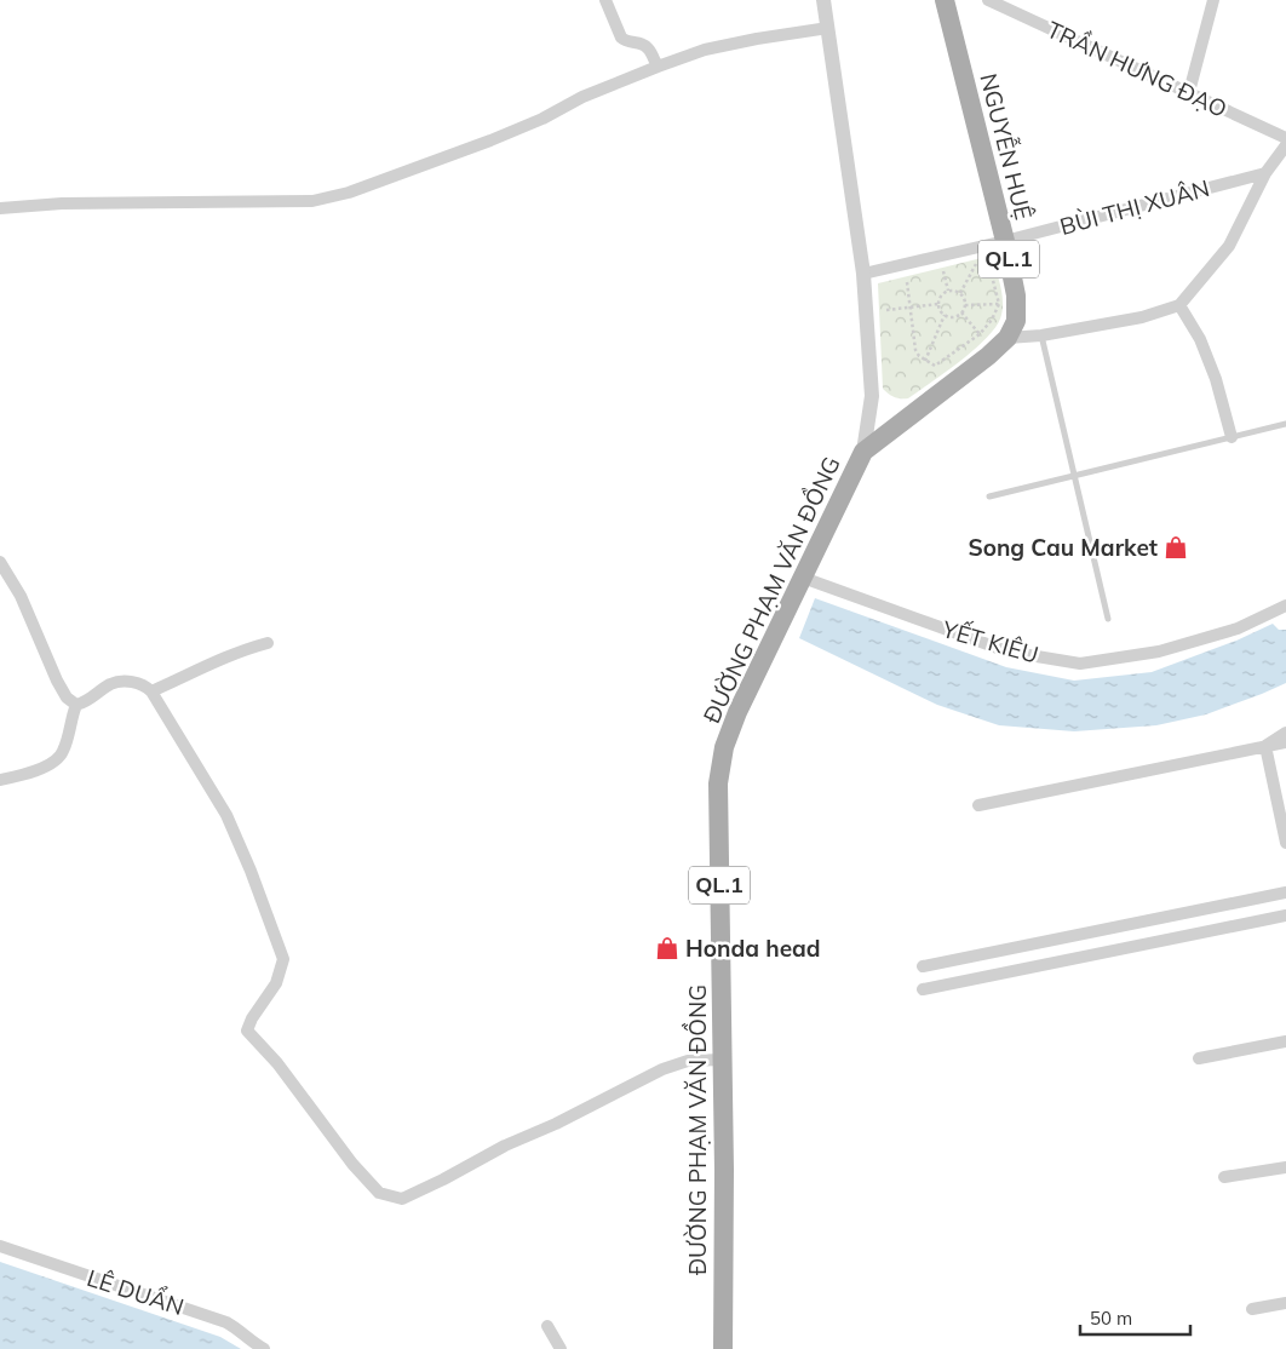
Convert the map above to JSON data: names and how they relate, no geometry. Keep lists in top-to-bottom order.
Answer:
{
  "streets": {
    "main road": ["NGUYỄN HUỆ", "QL.1", "ĐƯỜNG PHẠM VĂN ĐỒNG"],
    "street": [
      "TRẦN HƯNG ĐẠO",
      "BÙI THỊ XUÂN",
      "YẾT KIÊU",
      "LÊ DUẨN"
    ]
  },
  "crossings": [
    ["NGUYỄN HUỆ", "BÙI THỊ XUÂN"],
    ["NGUYỄN HUỆ", "QL.1"],
    ["BÙI THỊ XUÂN", "ĐƯỜNG PHẠM VĂN ĐỒNG"],
    ["QL.1", "ĐƯỜNG PHẠM VĂN ĐỒNG"],
    ["ĐƯỜNG PHẠM VĂN ĐỒNG", "YẾT KIÊU"]
  ],
  "places": {
    "shop": ["Song Cau Market", "Honda head"]
  },
  "scale_bar": "50 m"
}
